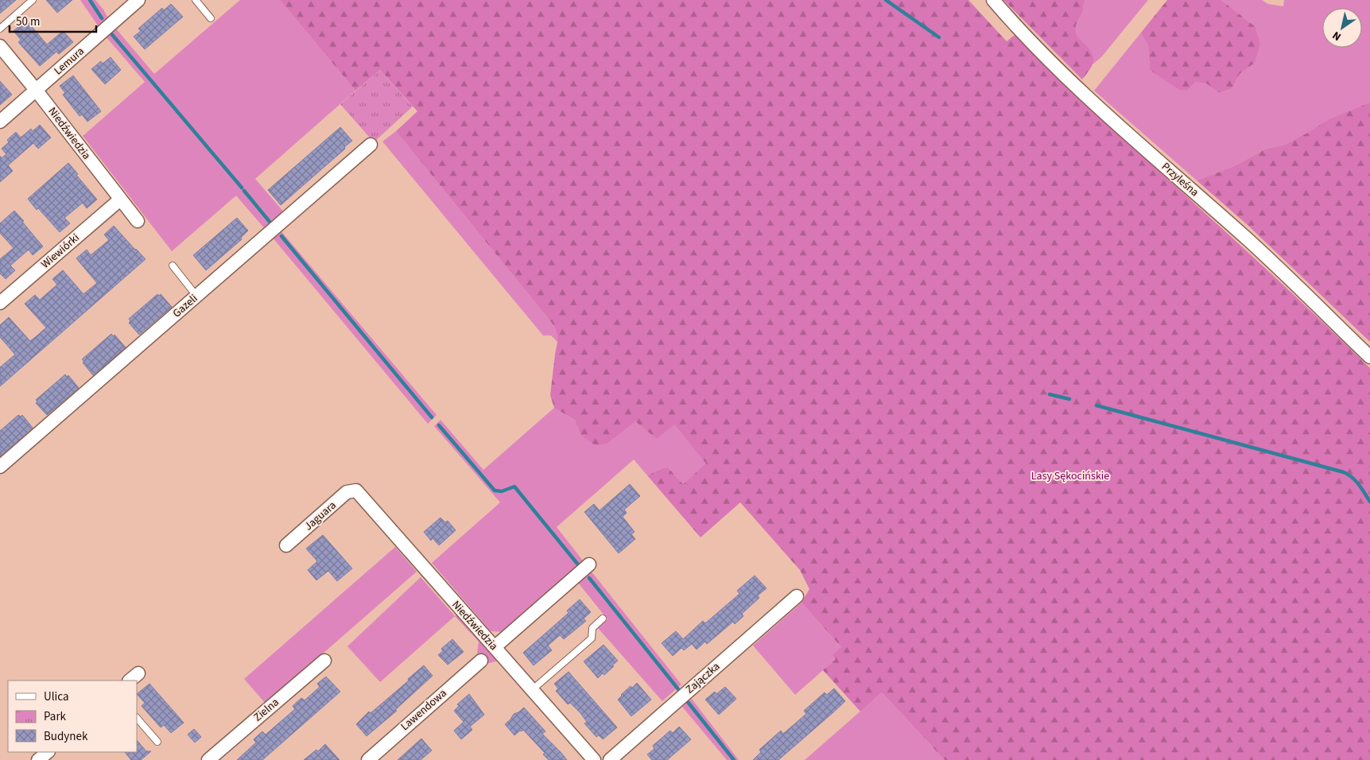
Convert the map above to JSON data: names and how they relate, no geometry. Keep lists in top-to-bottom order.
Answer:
{
  "streets": {
    "street": [
      "Lemura",
      "Niedźwiedzia",
      "Przyleśna",
      "Wiewiórki",
      "Gazeli",
      "Jaguara",
      "Zajączka",
      "Zielna",
      "Lawendowa"
    ]
  },
  "crossings": [
    ["Lemura", "Niedźwiedzia"],
    ["Niedźwiedzia", "Wiewiórki"],
    ["Niedźwiedzia", "Jaguara"]
  ],
  "parks": ["Lasy Sękocińskie"],
  "legend": ["Ulica", "Park", "Budynek"],
  "scale_bar": "50 m",
  "north": "bottom left"
}
